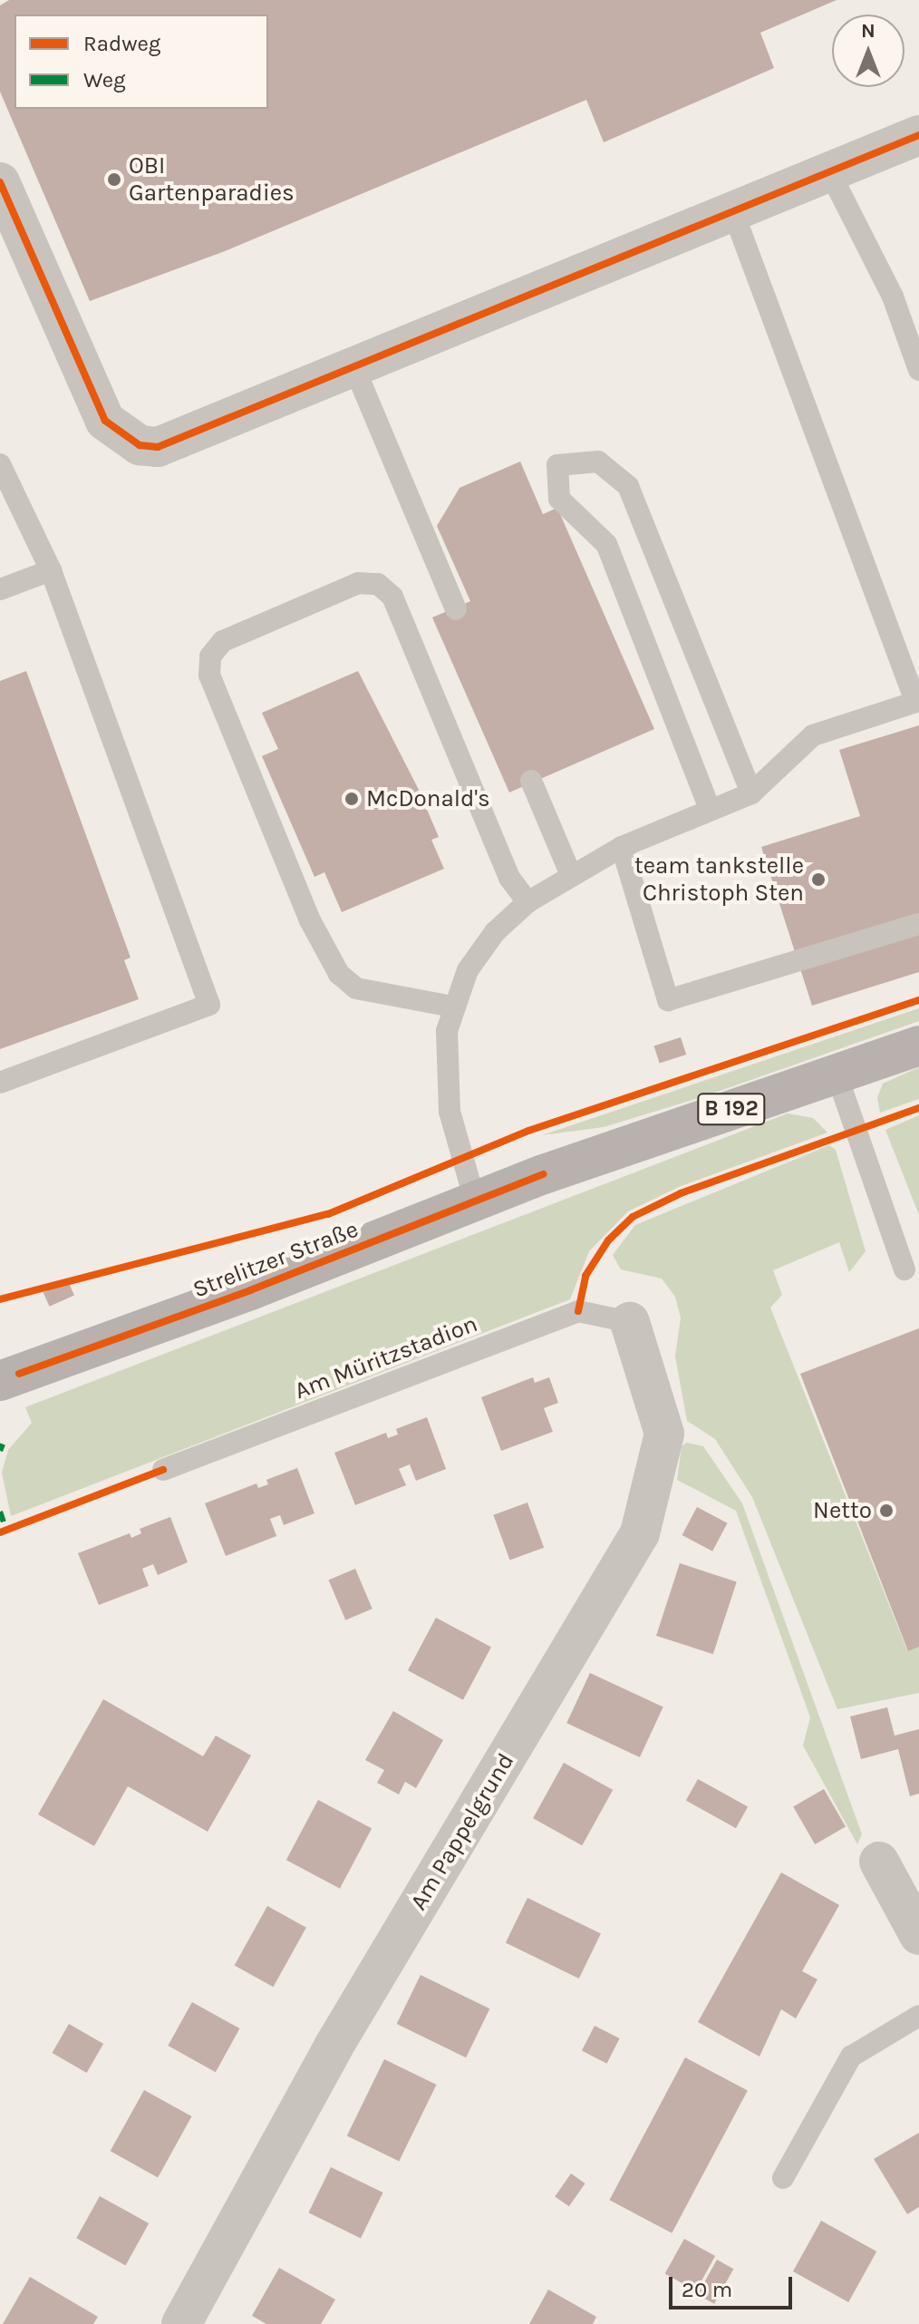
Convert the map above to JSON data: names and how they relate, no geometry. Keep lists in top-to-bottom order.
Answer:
{
  "streets": {
    "main road": ["B 192", "Strelitzer Straße"],
    "street": ["Am Pappelgrund"],
    "lane": ["Am Müritzstadion"]
  },
  "crossings": [
    ["Am Müritzstadion", "Am Pappelgrund"]
  ],
  "places": [
    "OBI Gartenparadies",
    "McDonald's",
    "team tankstelle Christoph Sten",
    "Netto"
  ],
  "legend": ["Radweg", "Weg"],
  "scale_bar": "20 m",
  "north": "top"
}
